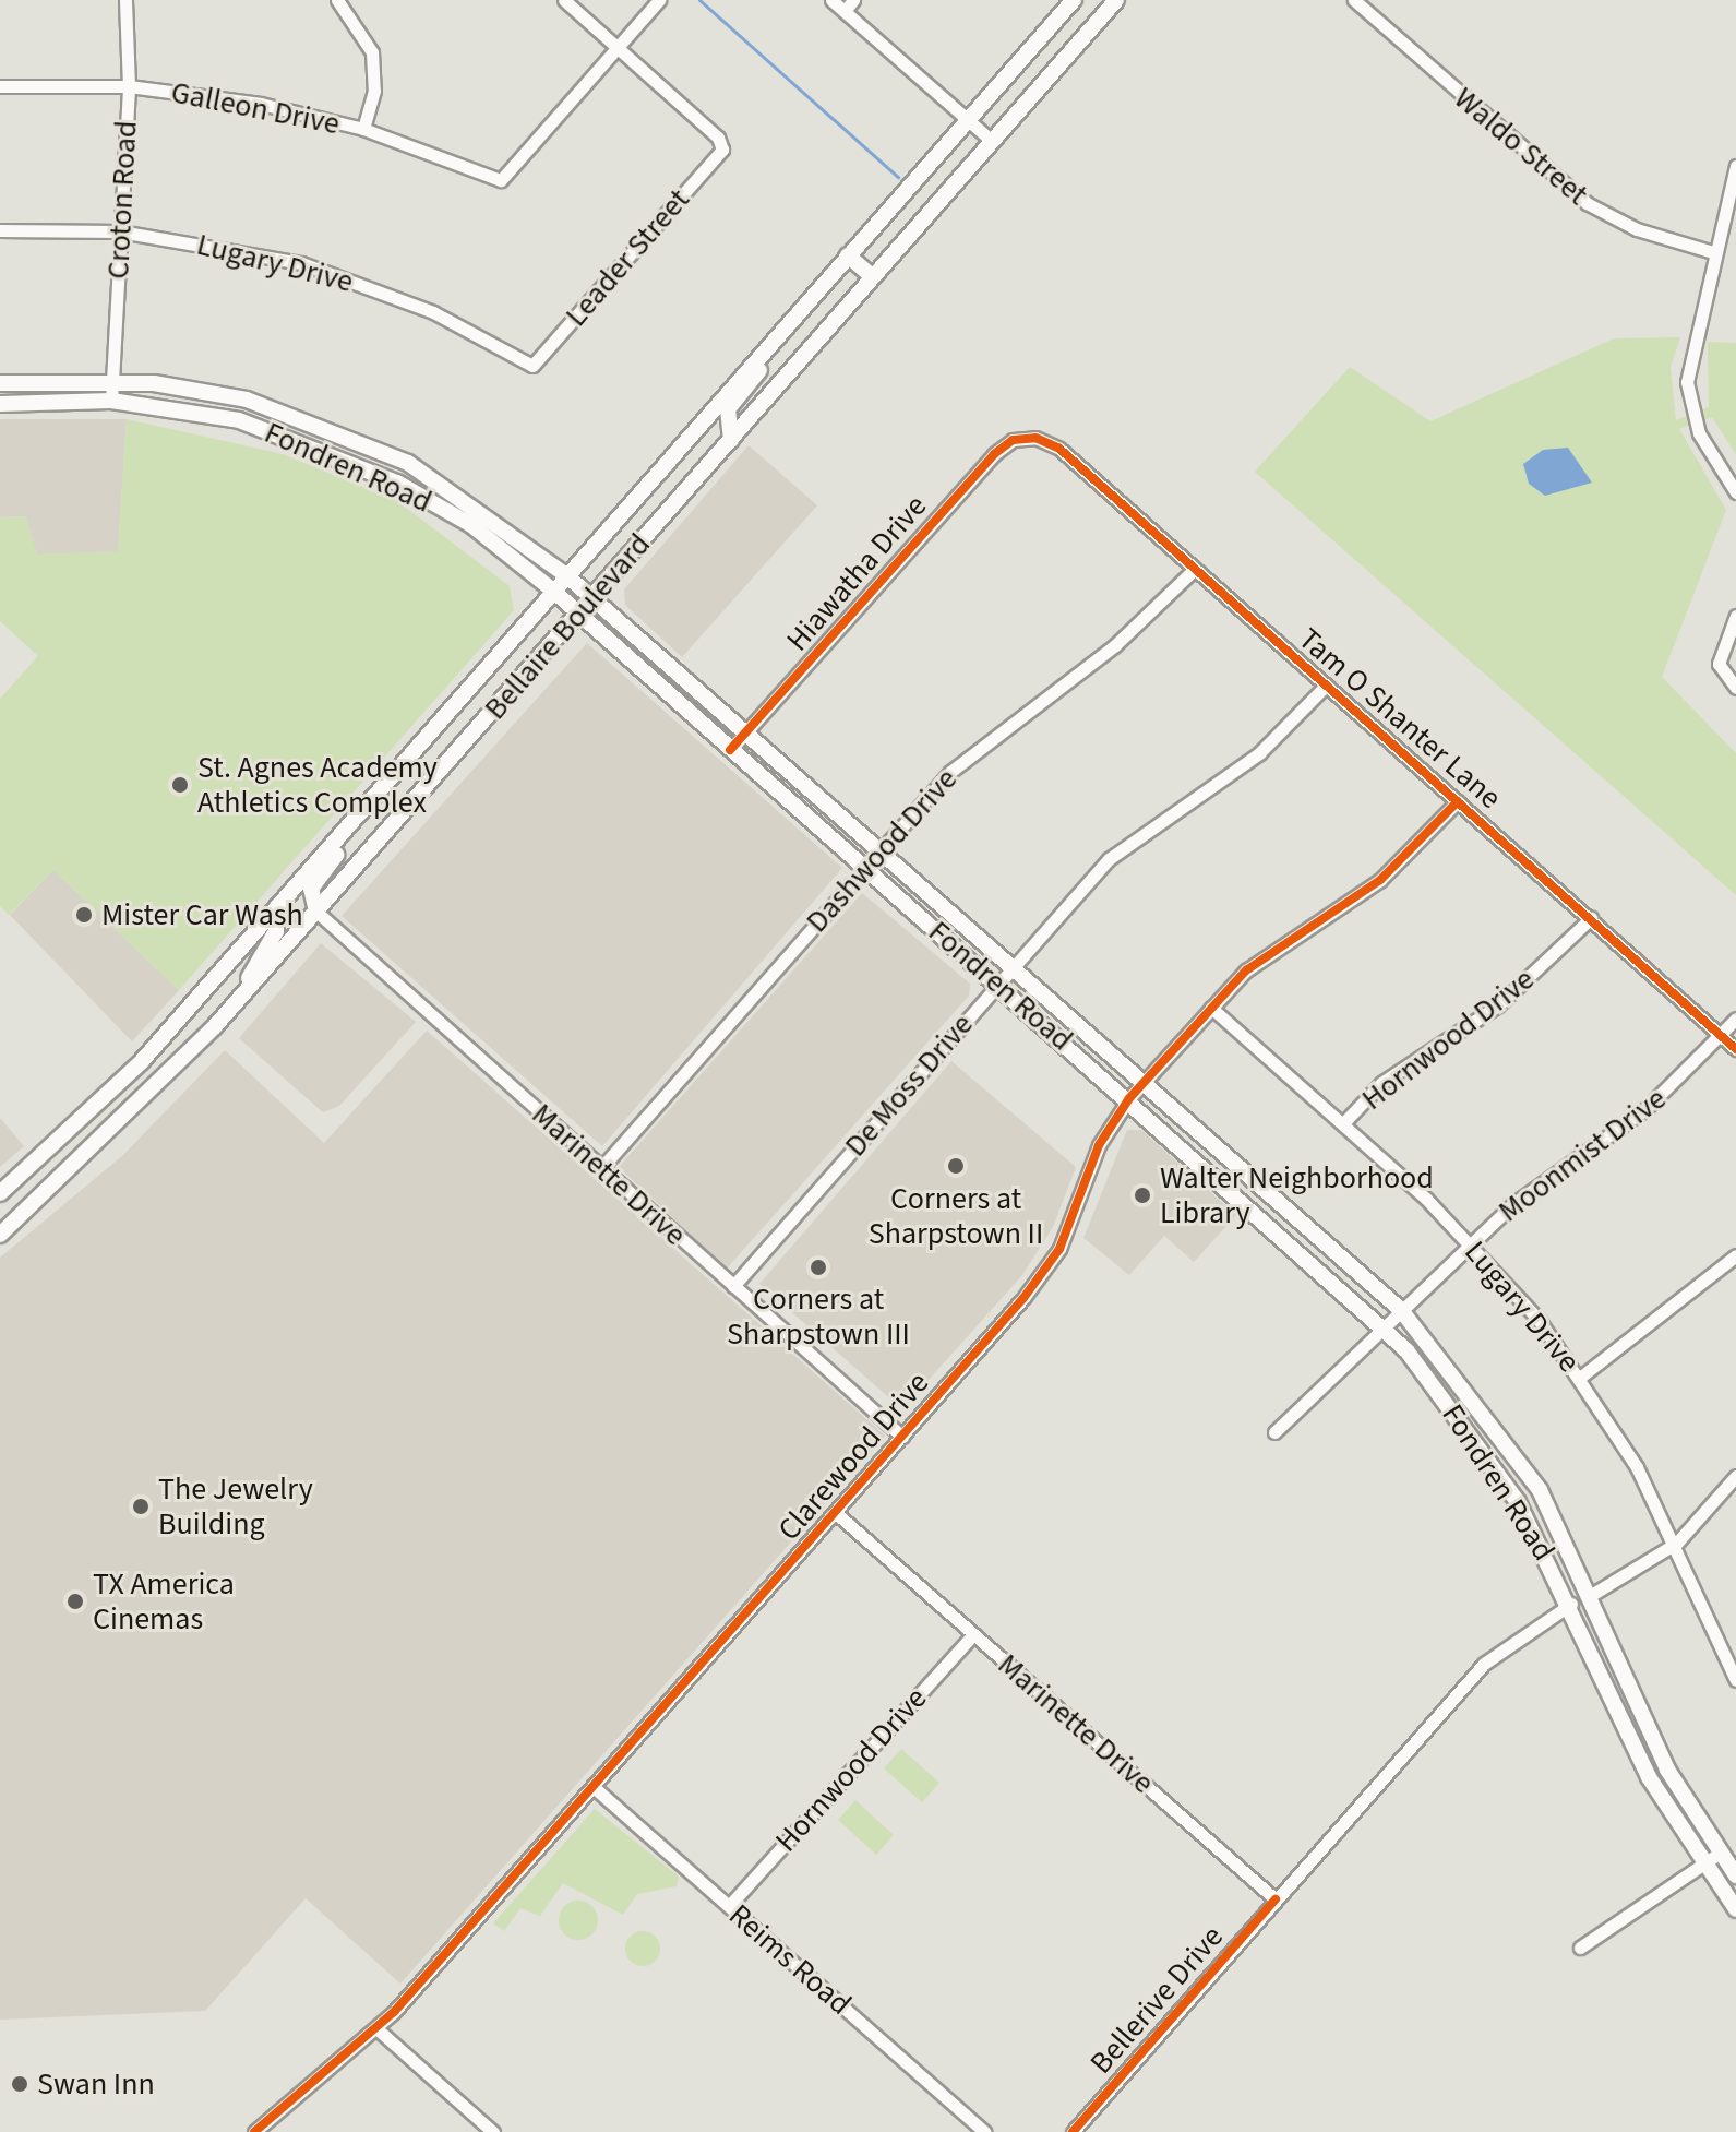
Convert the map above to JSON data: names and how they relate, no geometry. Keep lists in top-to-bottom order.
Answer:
{
  "streets": {
    "main road": ["Fondren Road", "Bellaire Boulevard"],
    "street": [
      "Galleon Drive",
      "Waldo Street",
      "Croton Road",
      "Leader Street",
      "Lugary Drive",
      "Hiawatha Drive",
      "Tam O Shanter Lane",
      "Dashwood Drive",
      "Hornwood Drive",
      "De Moss Drive",
      "Moonmist Drive",
      "Marinette Drive",
      "Clarewood Drive",
      "Reims Road",
      "Bellerive Drive"
    ]
  },
  "crossings": [
    ["Galleon Drive", "Croton Road"],
    ["Galleon Drive", "Leader Street"],
    ["Croton Road", "Lugary Drive"],
    ["Croton Road", "Fondren Road"],
    ["Leader Street", "Lugary Drive"],
    ["Lugary Drive", "Hornwood Drive"],
    ["Lugary Drive", "Moonmist Drive"],
    ["Lugary Drive", "Clarewood Drive"],
    ["Fondren Road", "Hiawatha Drive"],
    ["Fondren Road", "Bellaire Boulevard"],
    ["Fondren Road", "Dashwood Drive"],
    ["Fondren Road", "De Moss Drive"],
    ["Fondren Road", "Moonmist Drive"],
    ["Fondren Road", "Clarewood Drive"],
    ["Fondren Road", "Bellerive Drive"],
    ["Hiawatha Drive", "Tam O Shanter Lane"],
    ["Bellaire Boulevard", "Marinette Drive"],
    ["Tam O Shanter Lane", "Dashwood Drive"],
    ["Tam O Shanter Lane", "Hornwood Drive"],
    ["Tam O Shanter Lane", "De Moss Drive"],
    ["Tam O Shanter Lane", "Moonmist Drive"],
    ["Tam O Shanter Lane", "Clarewood Drive"],
    ["Dashwood Drive", "Marinette Drive"],
    ["Hornwood Drive", "Marinette Drive"],
    ["Hornwood Drive", "Reims Road"],
    ["De Moss Drive", "Marinette Drive"],
    ["Marinette Drive", "Clarewood Drive"],
    ["Marinette Drive", "Bellerive Drive"],
    ["Clarewood Drive", "Reims Road"]
  ],
  "places": [
    "St. Agnes Academy Athletics Complex",
    "Mister Car Wash",
    "Corners at Sharpstown II",
    "Walter Neighborhood Library",
    "Corners at Sharpstown III",
    "The Jewelry Building",
    "TX America Cinemas",
    "Swan Inn"
  ]
}
